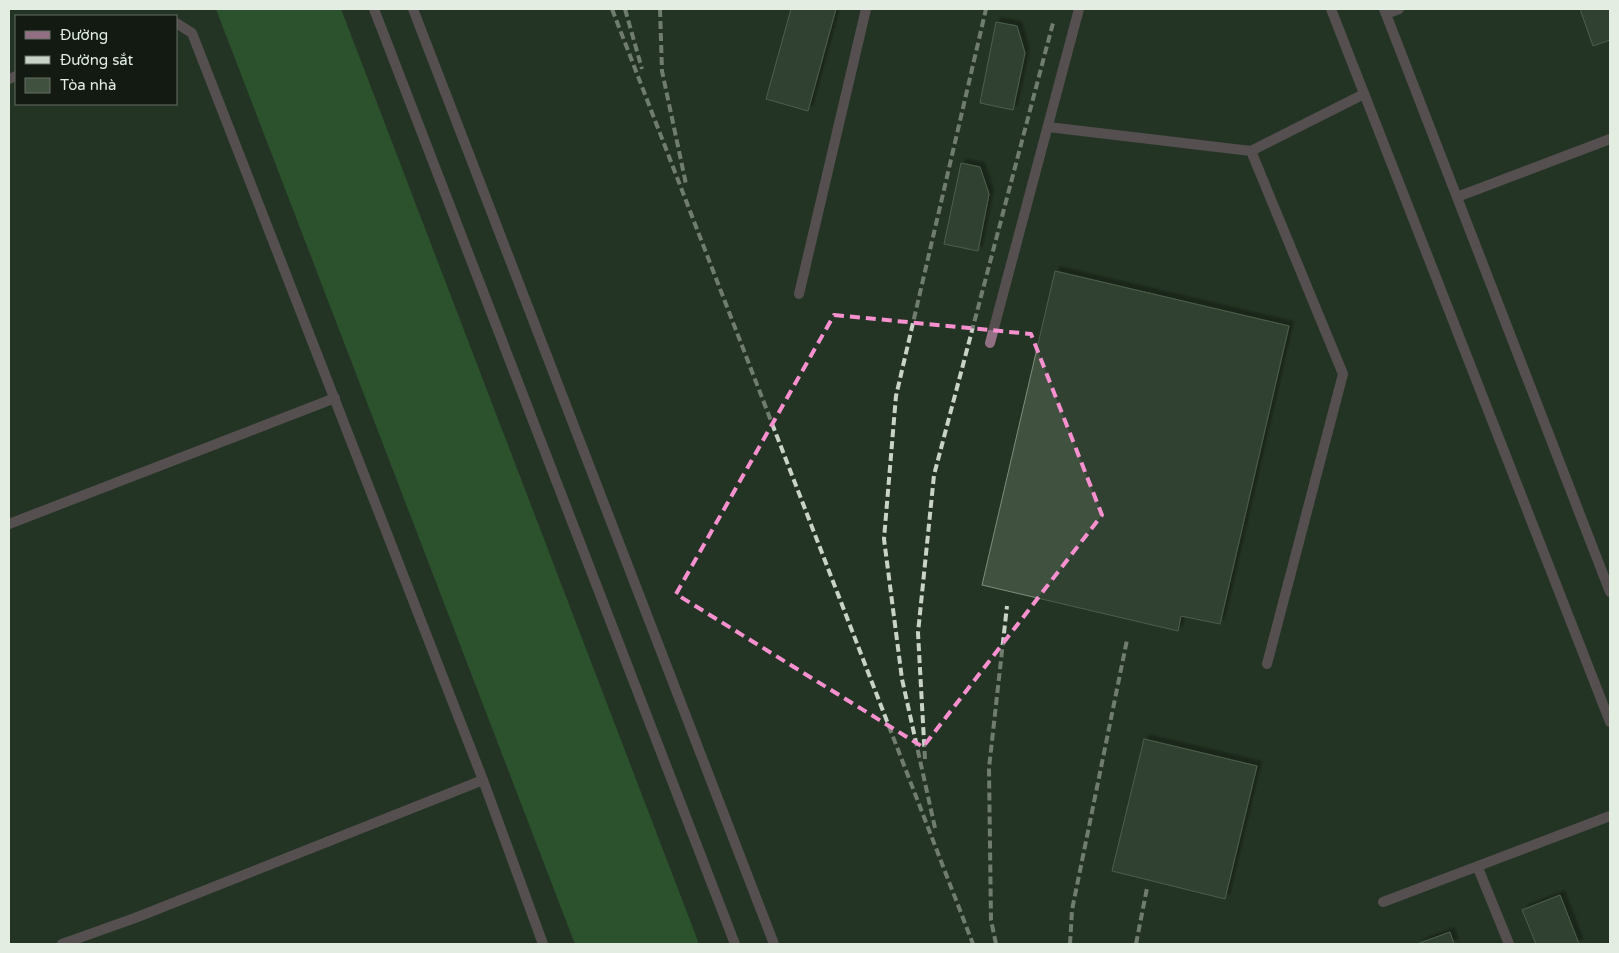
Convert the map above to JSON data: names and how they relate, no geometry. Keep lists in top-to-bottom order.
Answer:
{
  "legend": ["Đường", "Đường sắt", "Tòa nhà"]
}
